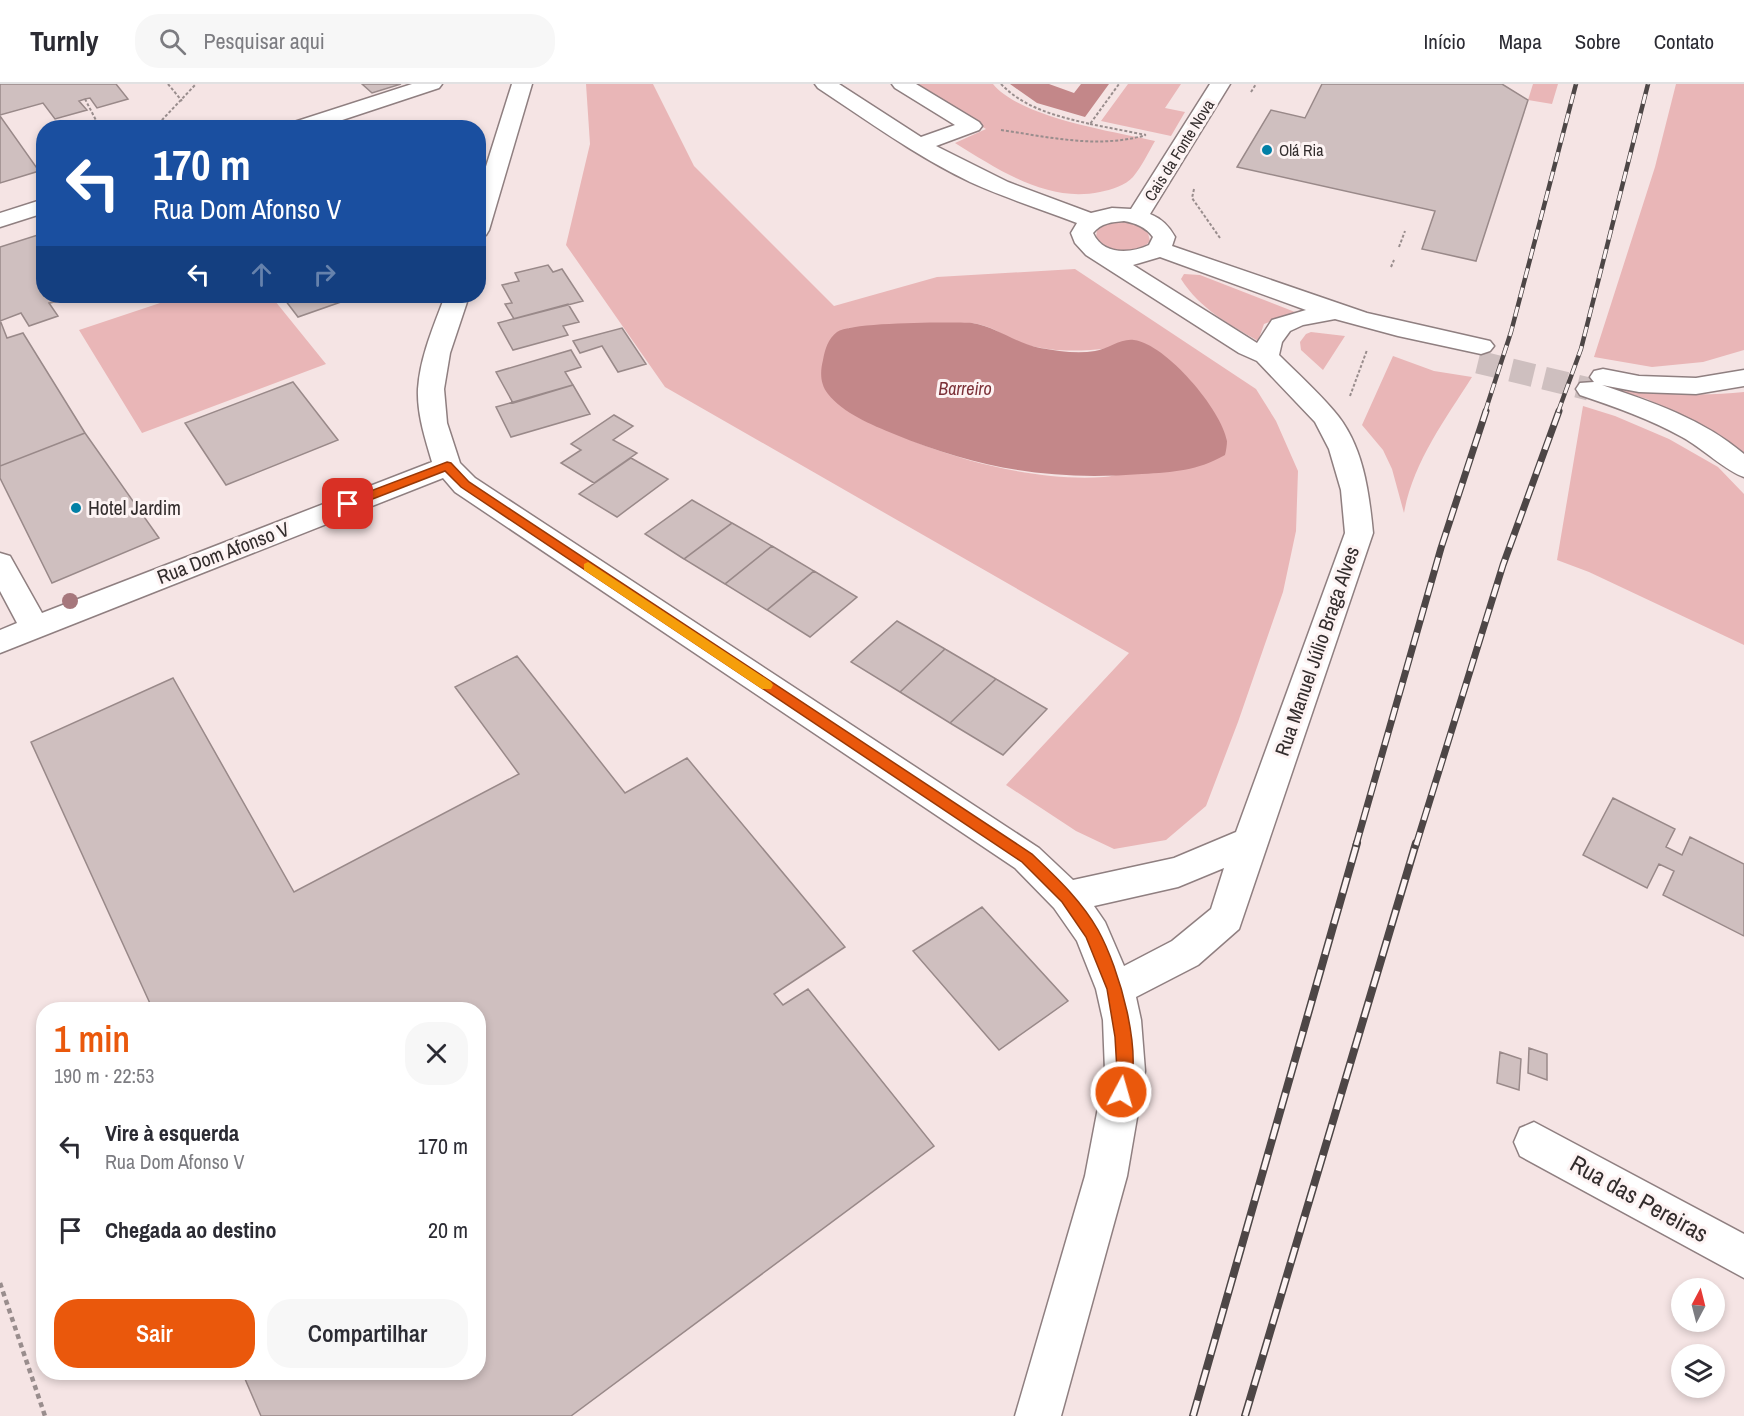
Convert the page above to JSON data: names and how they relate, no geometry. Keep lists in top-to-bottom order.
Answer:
{
  "streets": {
    "street": [
      "Cais da Fonte Nova",
      "Rua Dom Afonso V",
      "Rua Manuel Júlio Braga Alves",
      "Rua das Pereiras"
    ]
  },
  "water": ["Barreiro"],
  "places": ["Olá Ria", "Hotel Jardim"],
  "north": "top",
  "page": {
    "header": "Turnly",
    "search": "Pesquisar aqui",
    "nav": [
      "Início",
      "Mapa",
      "Sobre",
      "Contato"
    ],
    "turn": ["170 m", "Rua Dom Afonso V"],
    "heading": ["1 min", "190 m · 22:53"],
    "list": [
      {
        "name": "Vire à esquerda",
        "note": "Rua Dom Afonso V",
        "value": "170 m"
      },
      {
        "name": "Chegada ao destino",
        "value": "20 m"
      }
    ],
    "buttons": ["Sair", "Compartilhar"]
  }
}
